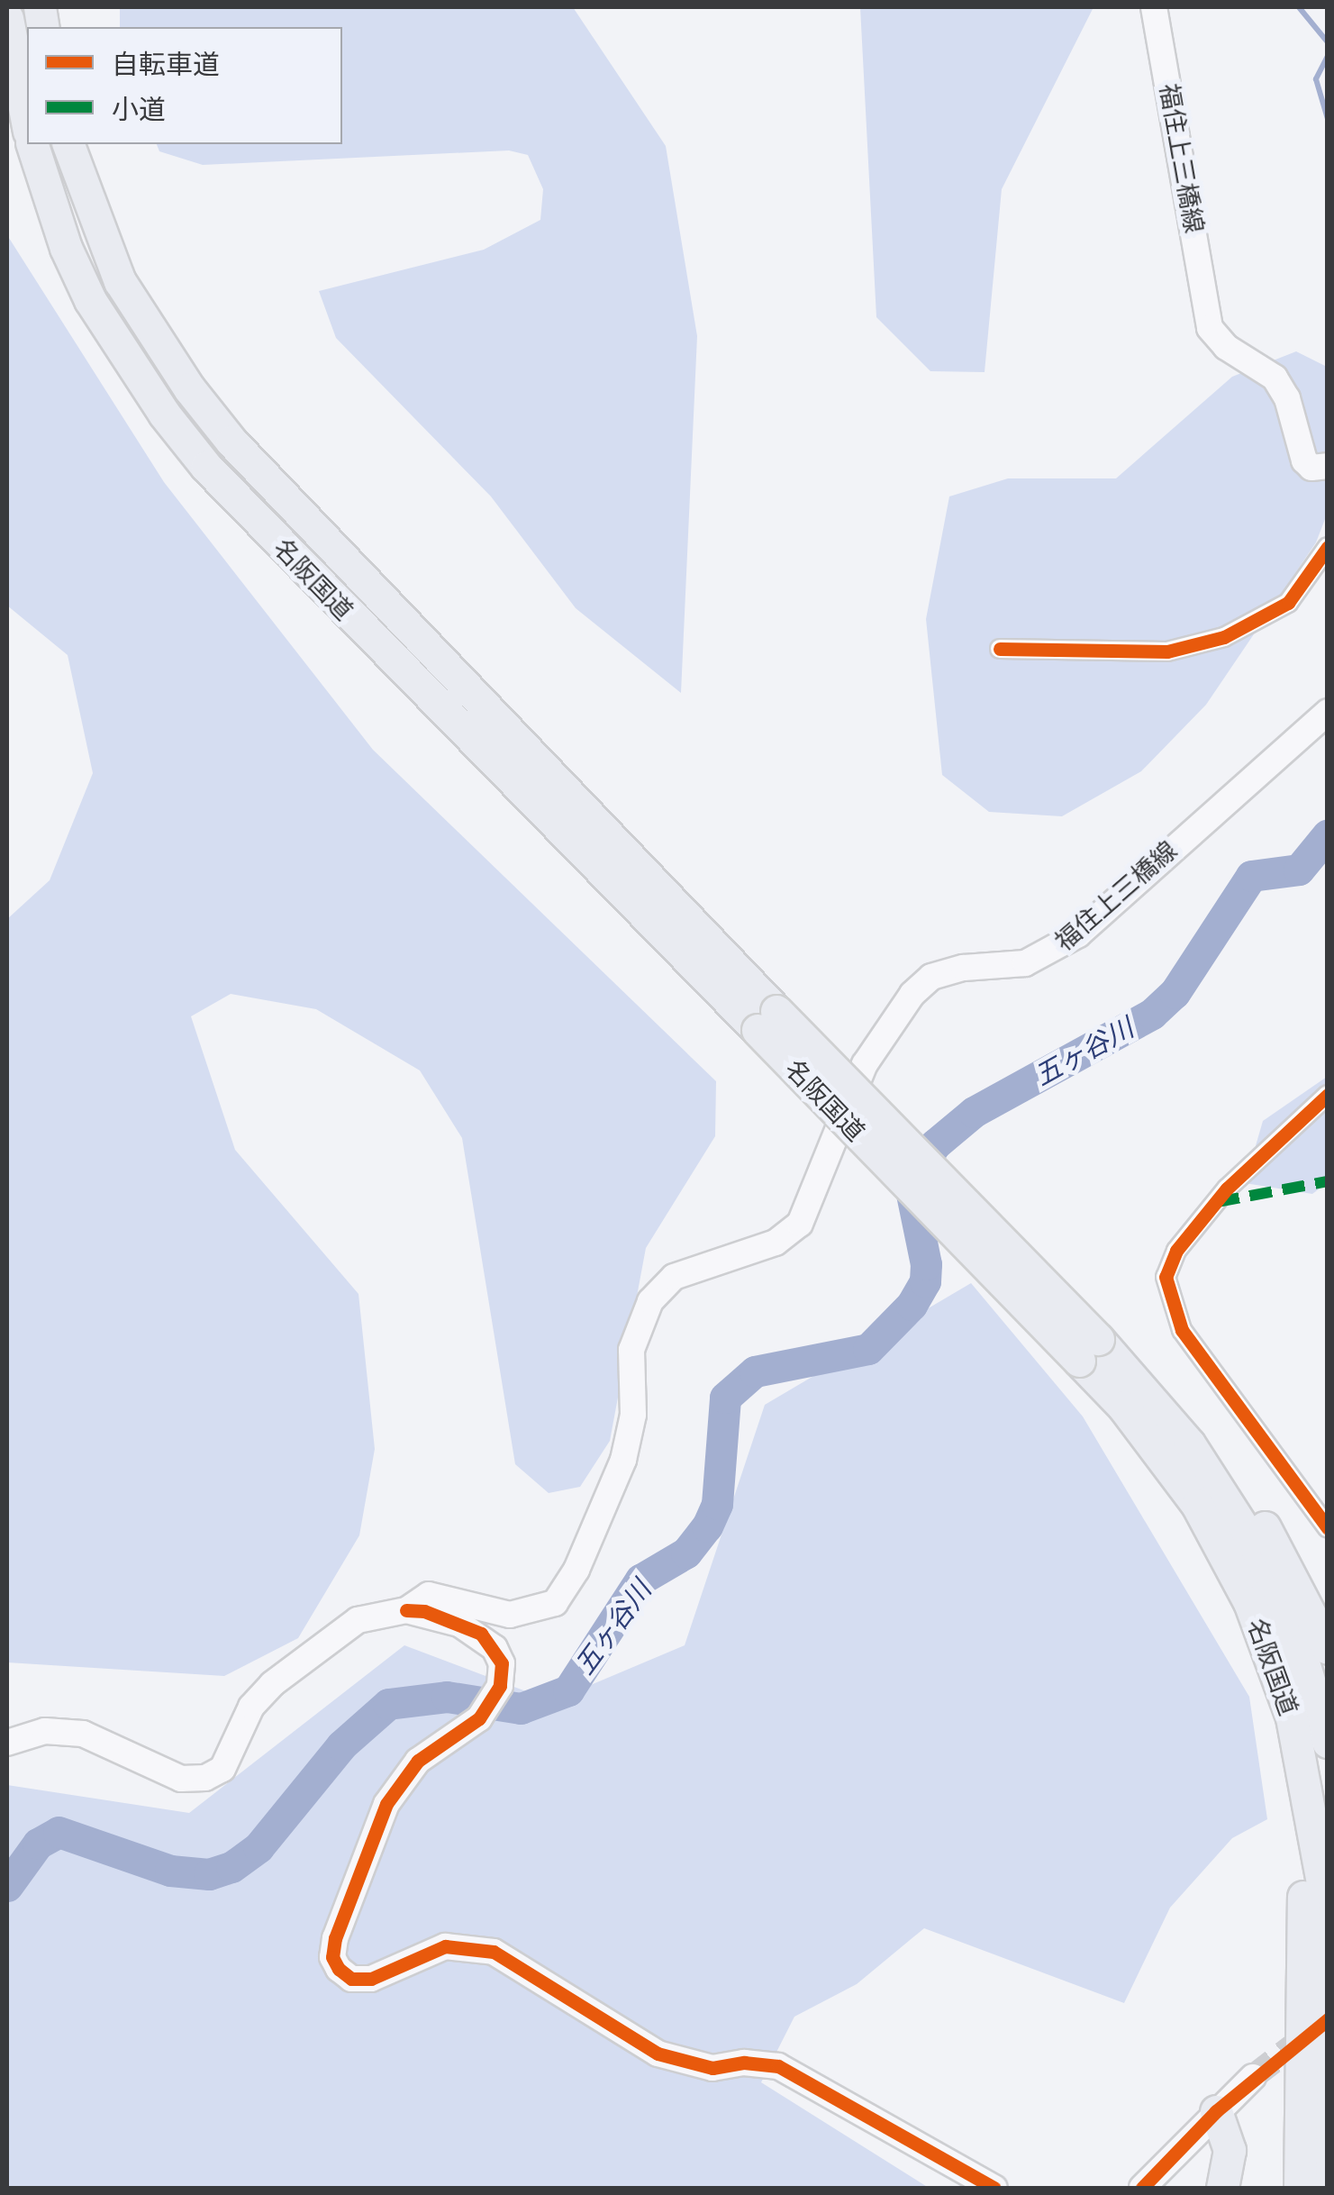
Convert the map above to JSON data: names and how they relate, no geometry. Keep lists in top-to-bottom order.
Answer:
{
  "streets": {
    "highway": ["名阪国道"],
    "main road": ["福住上三橋線"]
  },
  "water": ["五ヶ谷川"],
  "legend": ["自転車道", "小道"]
}
